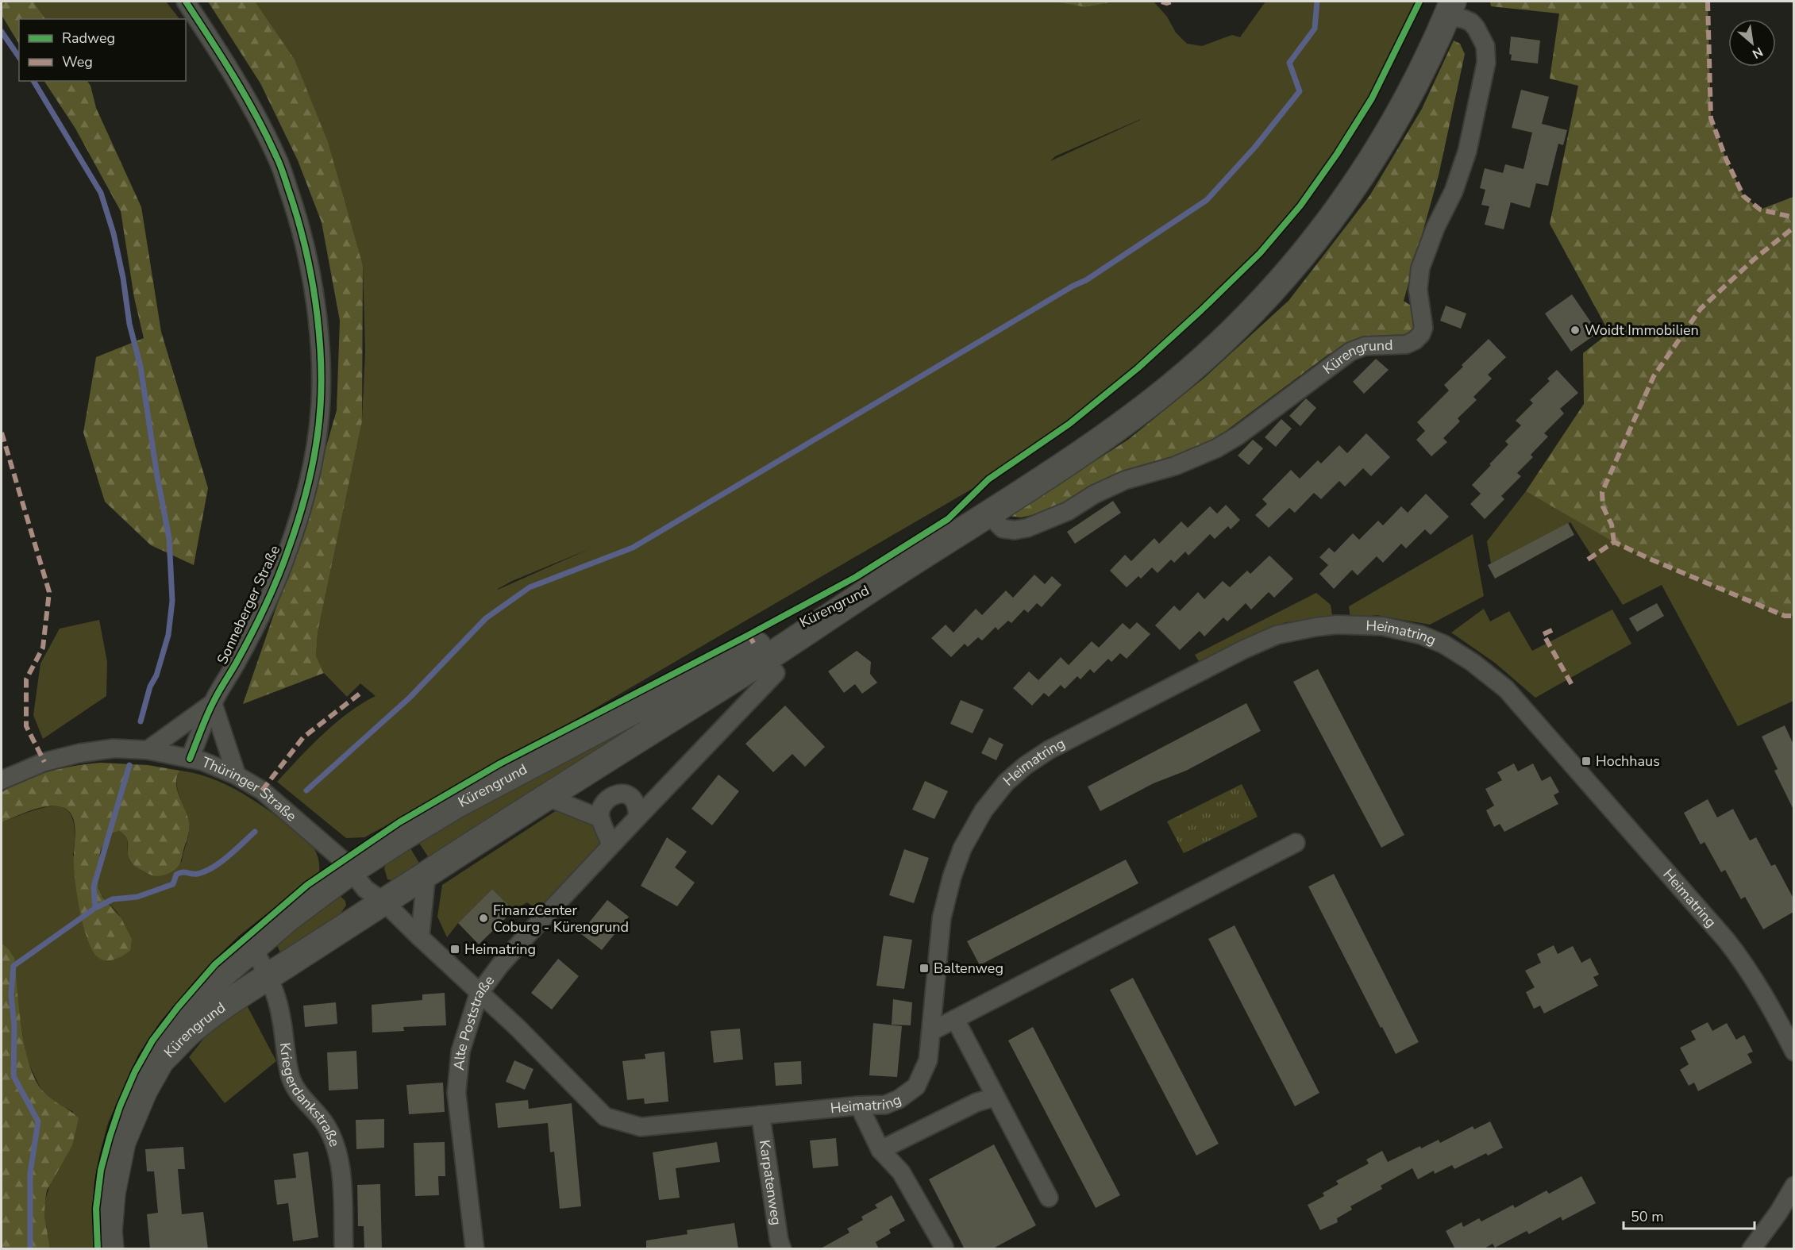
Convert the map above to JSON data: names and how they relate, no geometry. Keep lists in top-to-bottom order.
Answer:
{
  "streets": {
    "main road": ["Kürengrund"],
    "street": [
      "Sonneberger Straße",
      "Heimatring",
      "Thüringer Straße",
      "Alte Poststraße",
      "Kriegerdankstraße",
      "Karpatenweg"
    ]
  },
  "crossings": [
    ["Kürengrund", "Heimatring"],
    ["Kürengrund", "Thüringer Straße"],
    ["Kürengrund", "Alte Poststraße"],
    ["Kürengrund", "Kriegerdankstraße"],
    ["Sonneberger Straße", "Thüringer Straße"],
    ["Heimatring", "Thüringer Straße"],
    ["Heimatring", "Alte Poststraße"],
    ["Heimatring", "Karpatenweg"]
  ],
  "places": {
    "other": ["Woidt Immobilien", "FinanzCenter Coburg - Kürengrund"],
    "transit": ["Hochhaus", "Heimatring", "Baltenweg"]
  },
  "legend": ["Radweg", "Weg"],
  "scale_bar": "50 m",
  "north": "bottom right"
}
